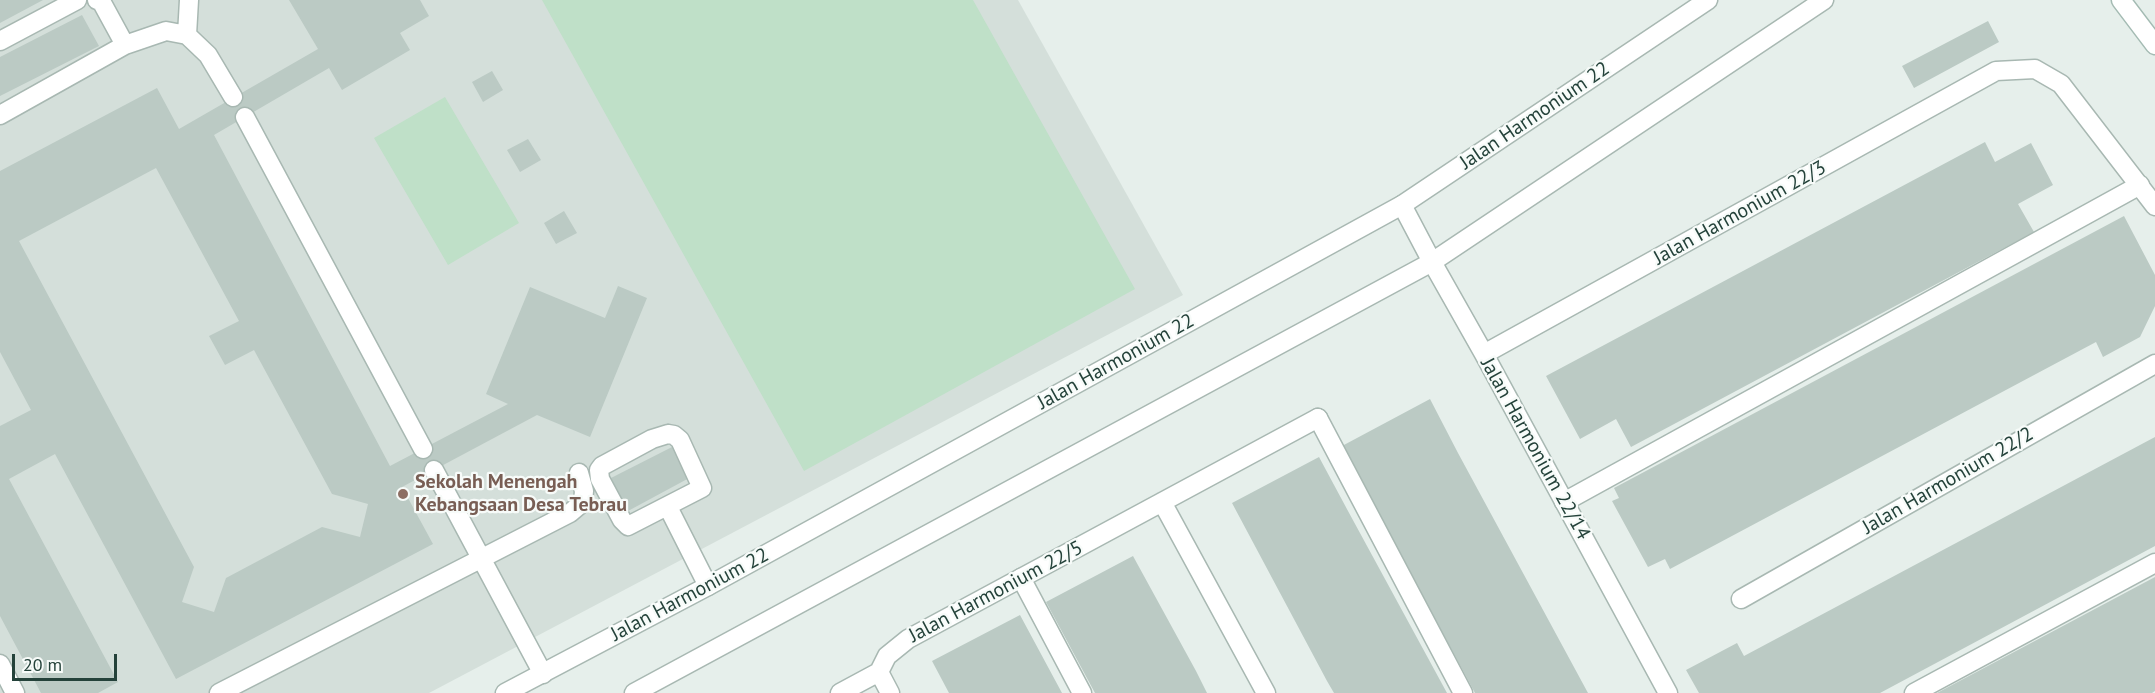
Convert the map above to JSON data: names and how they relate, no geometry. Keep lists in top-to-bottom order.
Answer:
{
  "streets": {
    "street": [
      "Jalan Harmonium 22",
      "Jalan Harmonium 22/3",
      "Jalan Harmonium 22/14",
      "Jalan Harmonium 22/2",
      "Jalan Harmonium 22/5"
    ]
  },
  "crossings": [
    ["Jalan Harmonium 22", "Jalan Harmonium 22/14"],
    ["Jalan Harmonium 22/3", "Jalan Harmonium 22/14"]
  ],
  "places": ["Sekolah Menengah Kebangsaan Desa Tebrau"],
  "scale_bar": "20 m"
}
